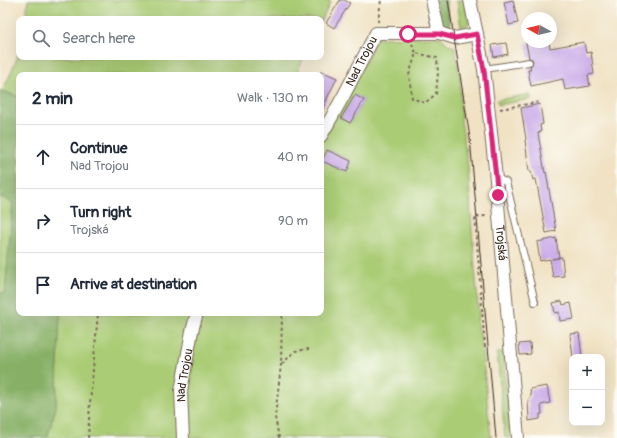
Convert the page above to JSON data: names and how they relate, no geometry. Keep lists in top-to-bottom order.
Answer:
{
  "streets": {
    "street": ["Nad Trojou", "Trojská"]
  },
  "crossings": [
    ["Nad Trojou", "Trojská"]
  ],
  "north": "left",
  "page": {
    "search": "Search here",
    "heading": ["2 min", "Walk · 130 m"],
    "list": [
      ["Continue", "Nad Trojou", "40 m"],
      ["Turn right", "Trojská", "90 m"],
      "Arrive at destination"
    ],
    "map_buttons": ["+", "−"]
  }
}
